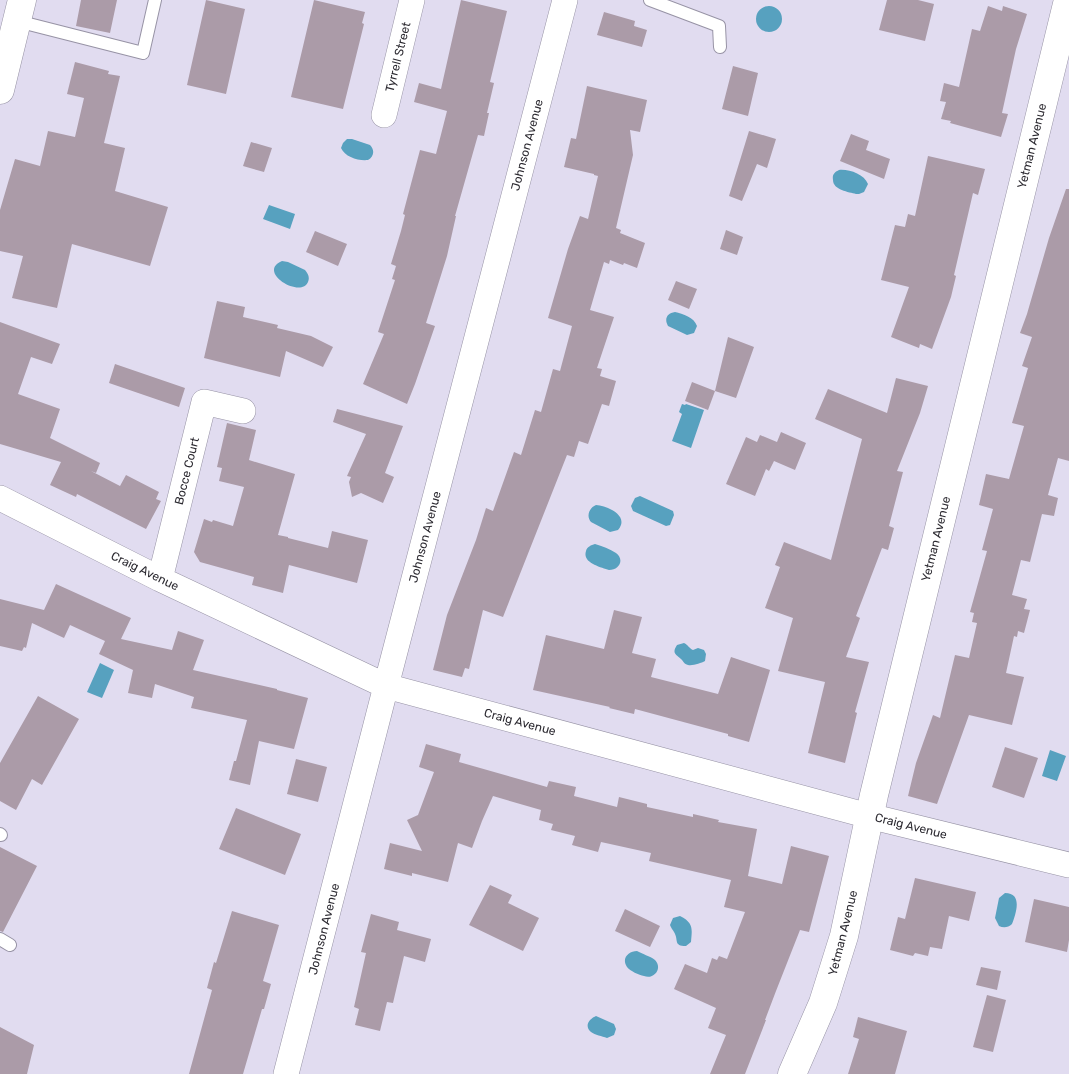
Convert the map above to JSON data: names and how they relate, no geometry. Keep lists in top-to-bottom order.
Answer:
{
  "streets": {
    "street": [
      "Tyrrell Street",
      "Johnson Avenue",
      "Yetman Avenue",
      "Bocce Court",
      "Craig Avenue"
    ]
  },
  "crossings": [
    ["Johnson Avenue", "Craig Avenue"],
    ["Yetman Avenue", "Craig Avenue"],
    ["Bocce Court", "Craig Avenue"]
  ]
}
